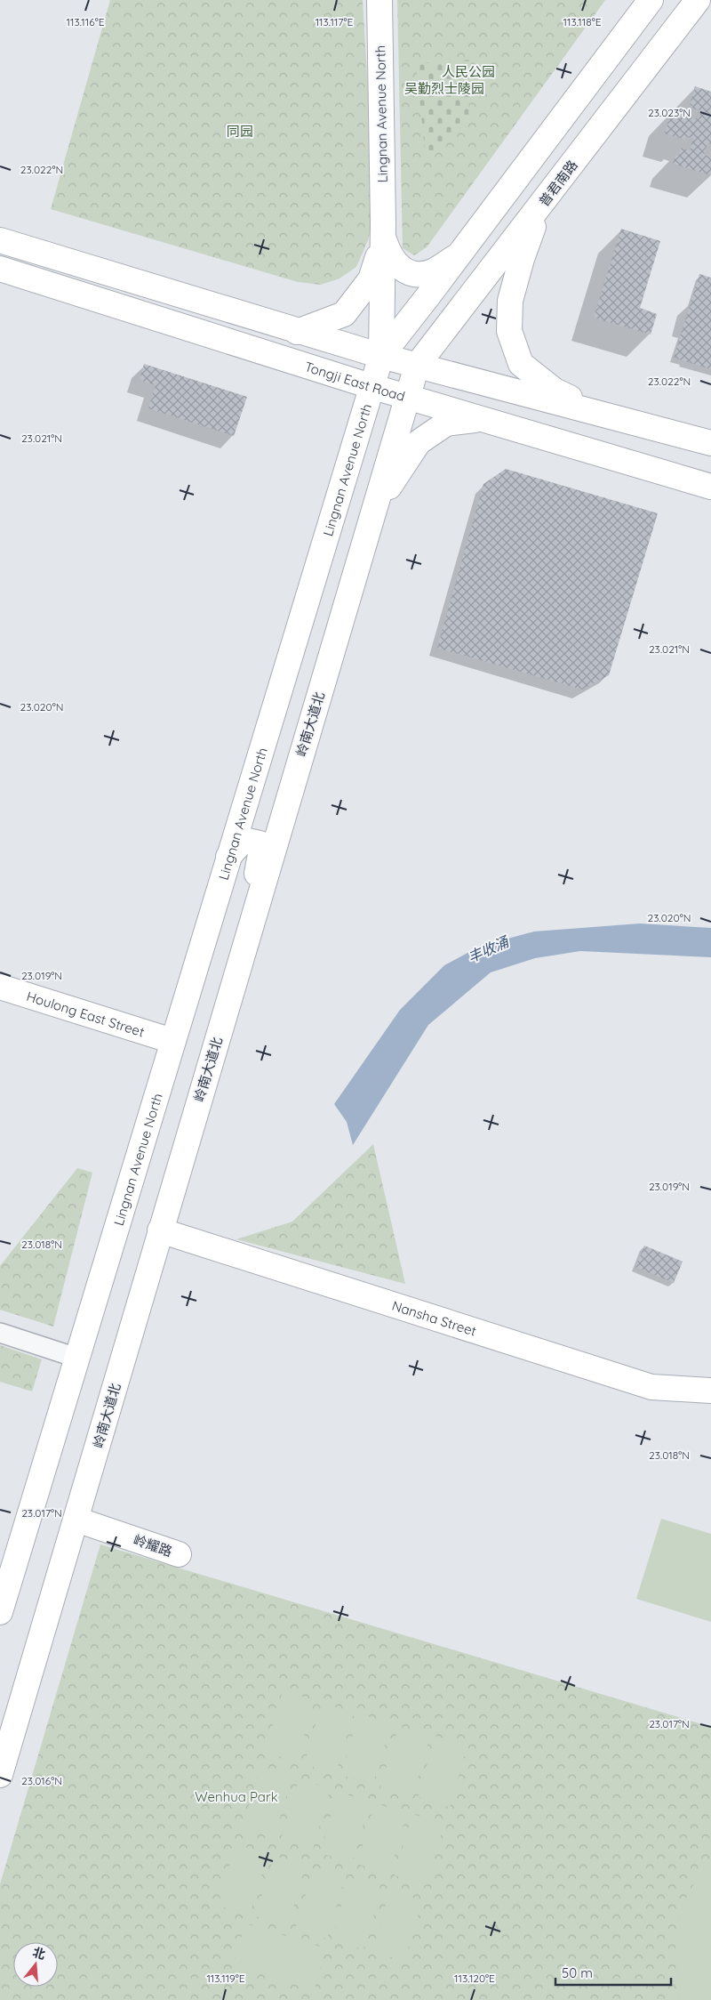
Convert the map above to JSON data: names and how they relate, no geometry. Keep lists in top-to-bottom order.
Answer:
{
  "streets": {
    "main road": [
      "Lingnan Avenue North",
      "普君南路",
      "Tongji East Road",
      "岭南大道北",
      "Houlong East Street",
      "Nansha Street",
      "岭耀路"
    ]
  },
  "crossings": [
    ["Lingnan Avenue North", "Tongji East Road"],
    ["Lingnan Avenue North", "Houlong East Street"],
    ["普君南路", "岭南大道北"],
    ["Tongji East Road", "岭南大道北"],
    ["岭南大道北", "Nansha Street"],
    ["岭南大道北", "岭耀路"]
  ],
  "water": ["丰收涌"],
  "parks": [
    "人民公园",
    "吴勤烈士陵园",
    "同园",
    "Wenhua Park"
  ],
  "scale_bar": "50 m",
  "north": "top",
  "coordinates": [
    "113.116°E",
    "113.117°E",
    "113.118°E",
    "23.023°N",
    "23.022°N",
    "23.021°N",
    "23.020°N",
    "23.019°N",
    "23.018°N",
    "23.017°N",
    "23.016°N",
    "113.119°E",
    "113.120°E"
  ]
}
